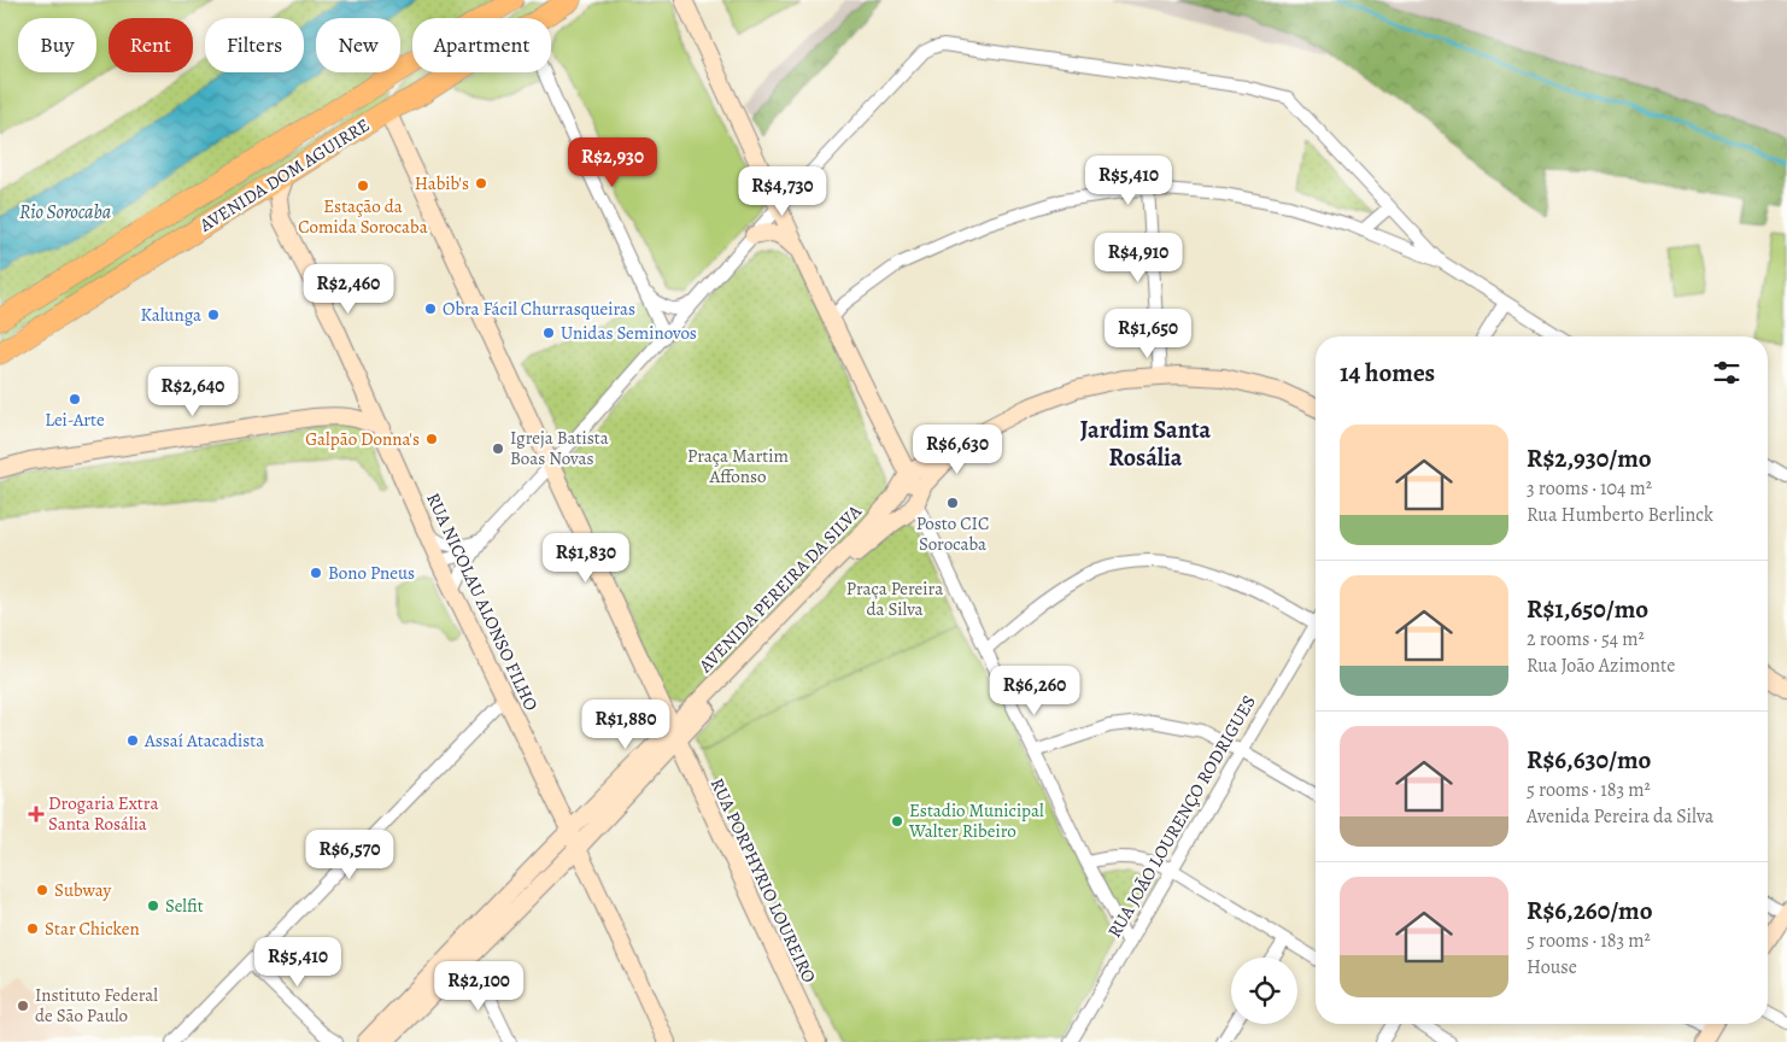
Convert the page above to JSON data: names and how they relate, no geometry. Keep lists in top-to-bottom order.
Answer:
{
  "streets": {
    "highway": ["AVENIDA DOM AGUIRRE"],
    "main road": ["AVENIDA PEREIRA DA SILVA", "RUA NICOLAU ALONSO FILHO", "RUA PORPHYRIO LOUREIRO"],
    "street": ["RUA JOÃO LOURENÇO RODRIGUES"]
  },
  "crossings": [
    ["AVENIDA DOM AGUIRRE", "RUA NICOLAU ALONSO FILHO"],
    ["AVENIDA DOM AGUIRRE", "RUA PORPHYRIO LOUREIRO"],
    ["AVENIDA PEREIRA DA SILVA", "RUA NICOLAU ALONSO FILHO"],
    ["AVENIDA PEREIRA DA SILVA", "RUA PORPHYRIO LOUREIRO"]
  ],
  "districts": ["Jardim Santa Rosália"],
  "water": ["Rio Sorocaba"],
  "parks": ["Praça Martim Affonso", "Praça Pereira da Silva"],
  "places": {
    "other": [
      "Habib's",
      "Estação da Comida Sorocaba",
      "Obra Fácil Churrasqueiras",
      "Kalunga",
      "Unidas Seminovos",
      "Lei-Arte",
      "Galpão Donna's",
      "Igreja Batista Boas Novas",
      "Posto CIC Sorocaba",
      "Bono Pneus",
      "Assaí Atacadista",
      "Estadio Municipal Walter Ribeiro",
      "Subway",
      "Selfit",
      "Star Chicken",
      "Instituto Federal de São Paulo"
    ],
    "health": ["Drogaria Extra Santa Rosália"]
  },
  "page": {
    "chip": [
      "Buy",
      "Rent",
      "Filters",
      "New",
      "Apartment"
    ],
    "price": [
      "R$2,930",
      "R$5,410",
      "R$4,730",
      "R$4,910",
      "R$2,460",
      "R$1,650",
      "R$2,640",
      "R$6,630",
      "R$1,830",
      "R$6,260",
      "R$1,880",
      "R$6,570",
      "R$5,410",
      "R$2,100"
    ],
    "heading": "14 homes",
    "list": [
      {
        "name": "R$2,930/mo",
        "note": "3 rooms · 104 m² · Rua Humberto Berlinck"
      },
      {
        "name": "R$1,650/mo",
        "note": "2 rooms · 54 m² · Rua João Azimonte"
      },
      {
        "name": "R$6,630/mo",
        "note": "5 rooms · 183 m² · Avenida Pereira da Silva"
      },
      {
        "name": "R$6,260/mo",
        "note": "5 rooms · 183 m² · House"
      }
    ]
  }
}
